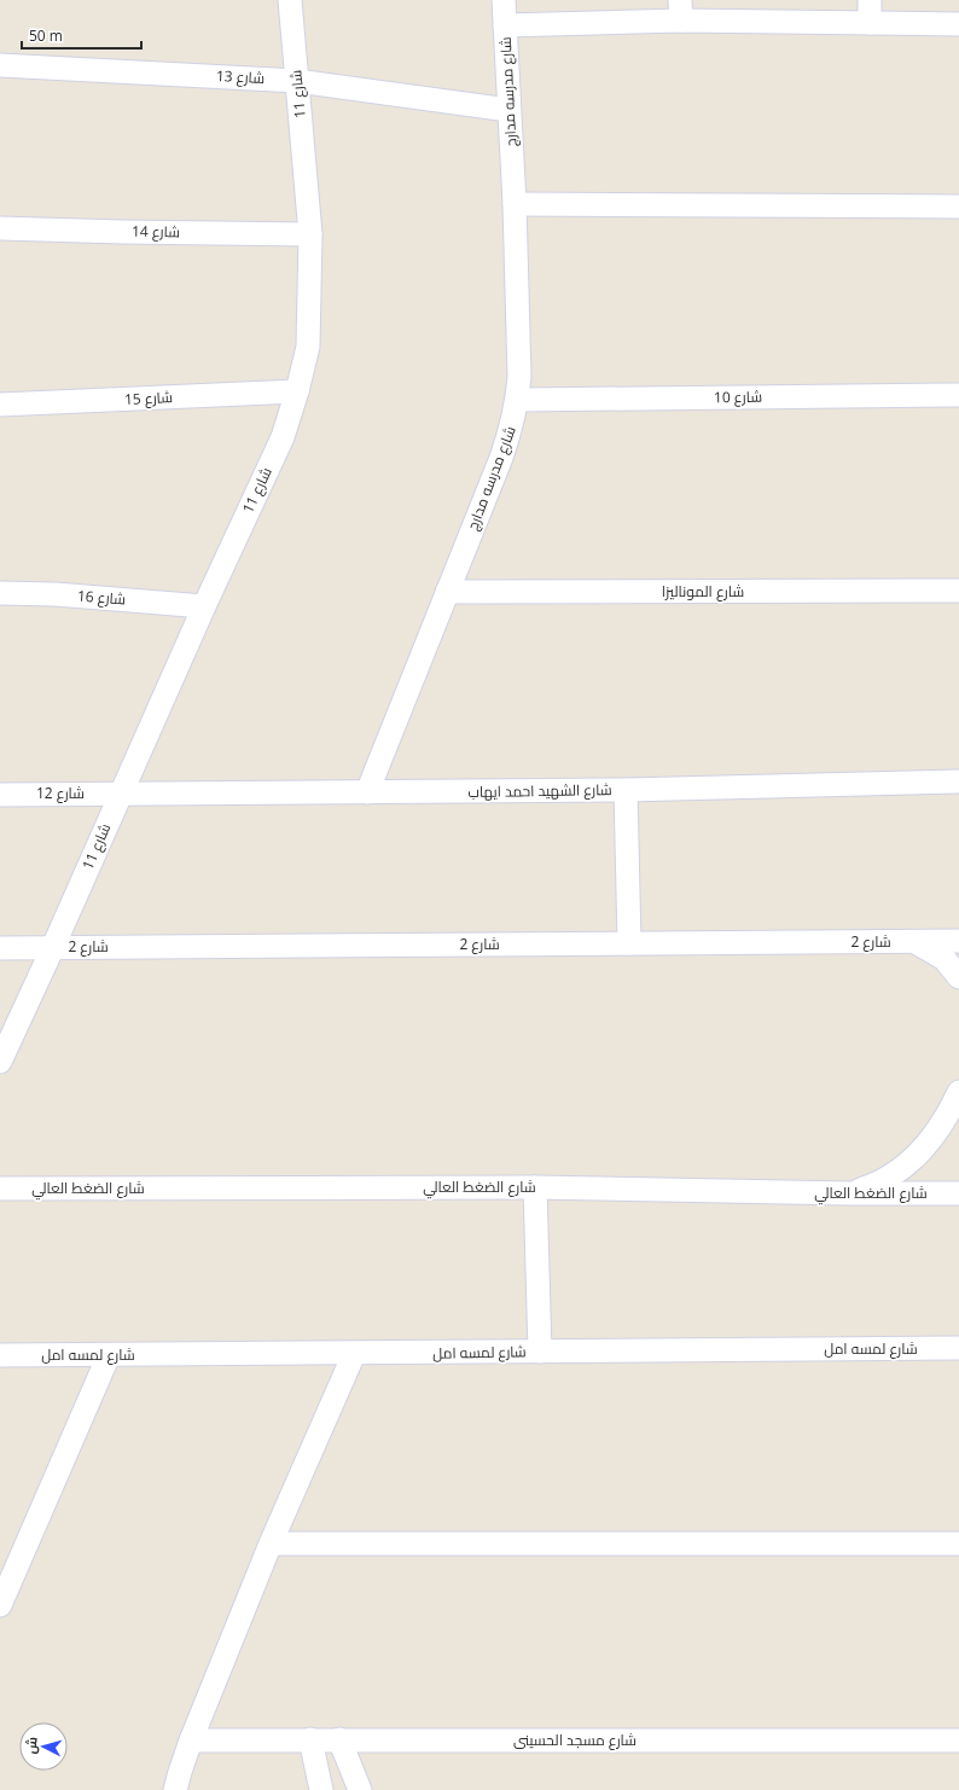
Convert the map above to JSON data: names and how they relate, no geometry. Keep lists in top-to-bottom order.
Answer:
{
  "streets": {
    "street": [
      "شارع 13",
      "شارع مدرسه مدارج",
      "شارع 11",
      "شارع 14",
      "شارع 10",
      "شارع 15",
      "شارع الموناليزا",
      "شارع 16",
      "شارع الشهيد احمد ايهاب",
      "شارع 12",
      "شارع 2",
      "شارع الضغط العالي",
      "شارع لمسه امل",
      "شارع مسجد الحسينى"
    ]
  },
  "crossings": [
    ["شارع 13", "شارع مدرسه مدارج"],
    ["شارع 13", "شارع 11"],
    ["شارع مدرسه مدارج", "شارع 10"],
    ["شارع مدرسه مدارج", "شارع الموناليزا"],
    ["شارع مدرسه مدارج", "شارع الشهيد احمد ايهاب"],
    ["شارع 11", "شارع 14"],
    ["شارع 11", "شارع 15"],
    ["شارع 11", "شارع 16"],
    ["شارع 11", "شارع الشهيد احمد ايهاب"],
    ["شارع 11", "شارع 12"],
    ["شارع 11", "شارع 2"],
    ["شارع الشهيد احمد ايهاب", "شارع 12"]
  ],
  "scale_bar": "50 m",
  "north": "left"
}
